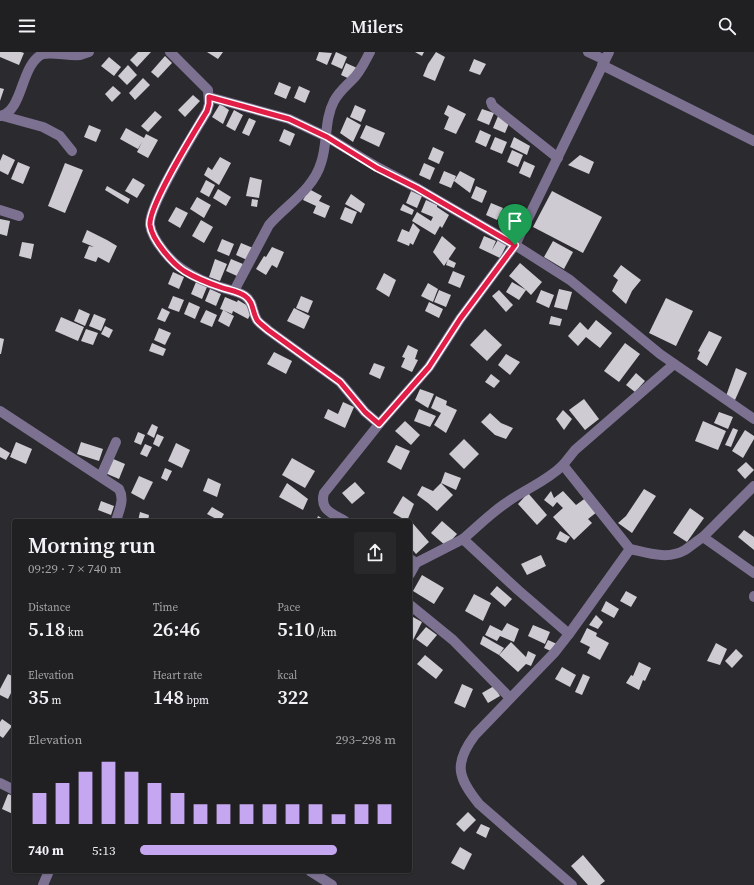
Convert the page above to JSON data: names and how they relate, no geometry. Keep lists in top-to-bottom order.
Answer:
{
  "page": {
    "header": "Milers",
    "heading": ["Morning run", "09:29 · 7 × 740 m"],
    "stats": [
      ["Distance", "5.18 km"],
      ["Time", "26:46"],
      ["Pace", "5:10 /km"],
      ["Elevation", "35 m"],
      ["Heart rate", "148 bpm"],
      ["kcal", "322"]
    ],
    "chart": ["Elevation", "293–298 m"],
    "list": [
      {
        "name": "740 m",
        "note": "5:13"
      }
    ]
  }
}
